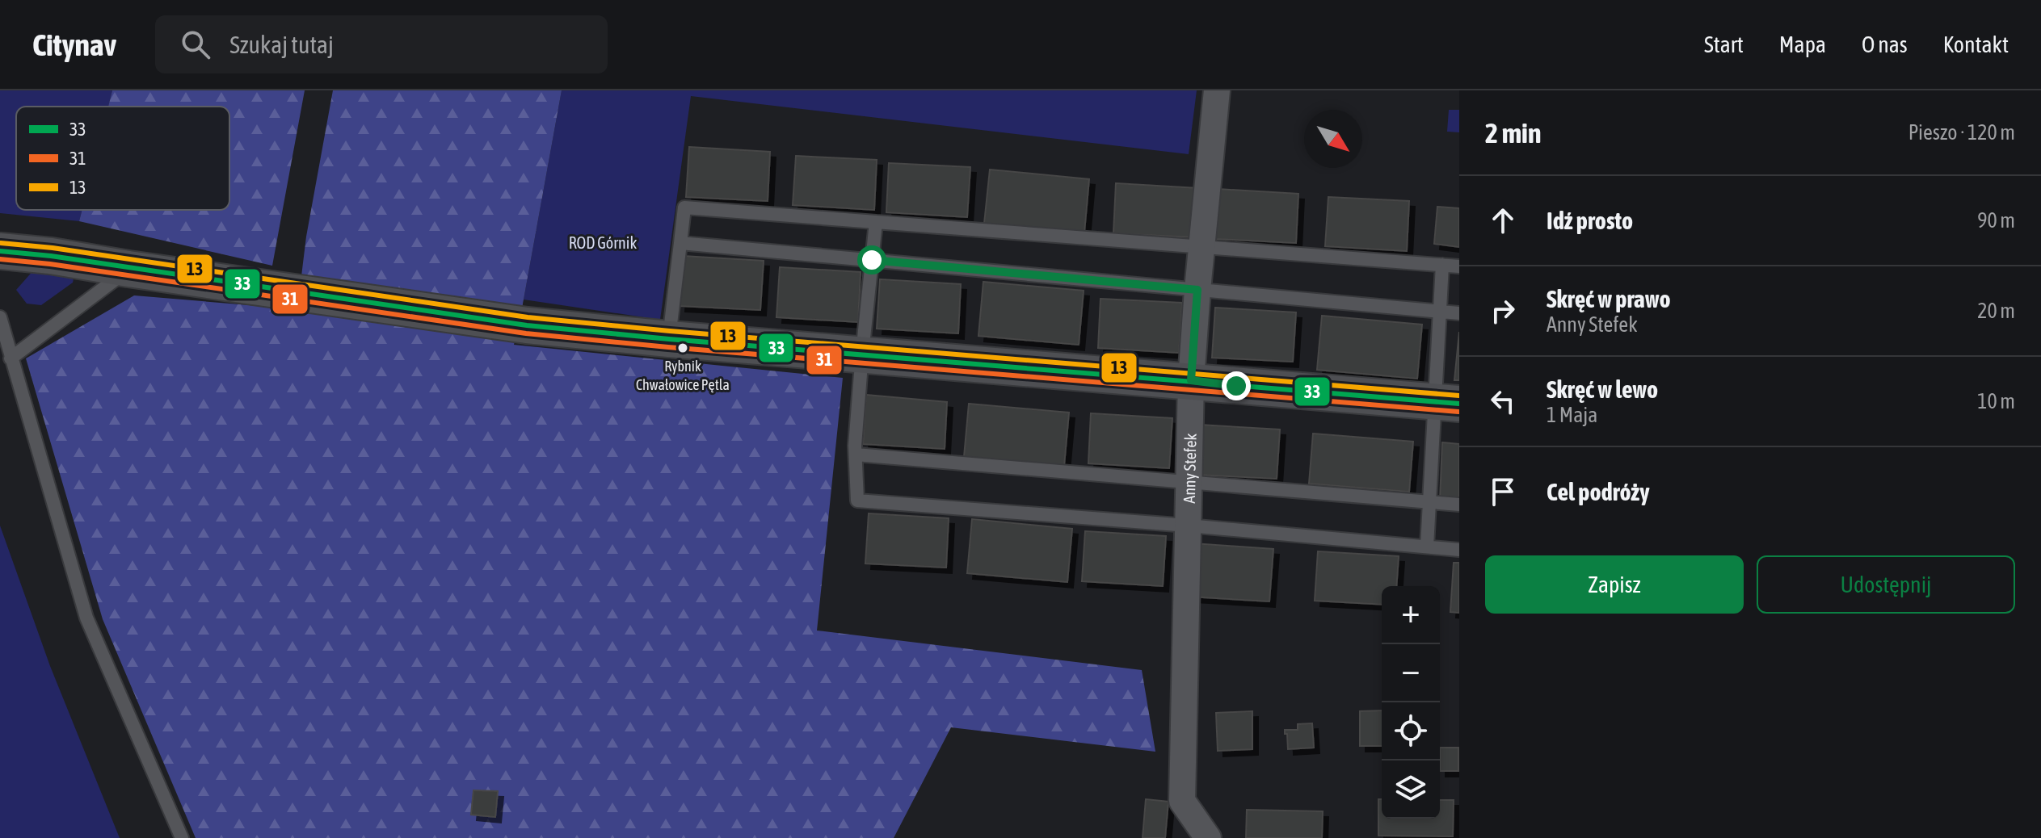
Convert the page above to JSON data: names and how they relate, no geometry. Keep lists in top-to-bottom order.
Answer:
{
  "streets": {
    "street": ["Anny Stefek"]
  },
  "parks": ["ROD Górnik"],
  "places": ["Rybnik Chwałowice Pętla"],
  "lines": ["transit line 13", "transit line 33", "transit line 31"],
  "legend": ["33", "31", "13"],
  "north": "bottom right",
  "page": {
    "header": "Citynav",
    "search": "Szukaj tutaj",
    "nav": [
      "Start",
      "Mapa",
      "O nas",
      "Kontakt"
    ],
    "heading": ["2 min", "Pieszo · 120 m"],
    "list": [
      ["Idź prosto", "90 m"],
      ["Skręć w prawo", "Anny Stefek", "20 m"],
      ["Skręć w lewo", "1 Maja", "10 m"],
      "Cel podróży"
    ],
    "buttons": ["Zapisz", "Udostępnij"],
    "map_buttons": ["+", "−"]
  }
}
